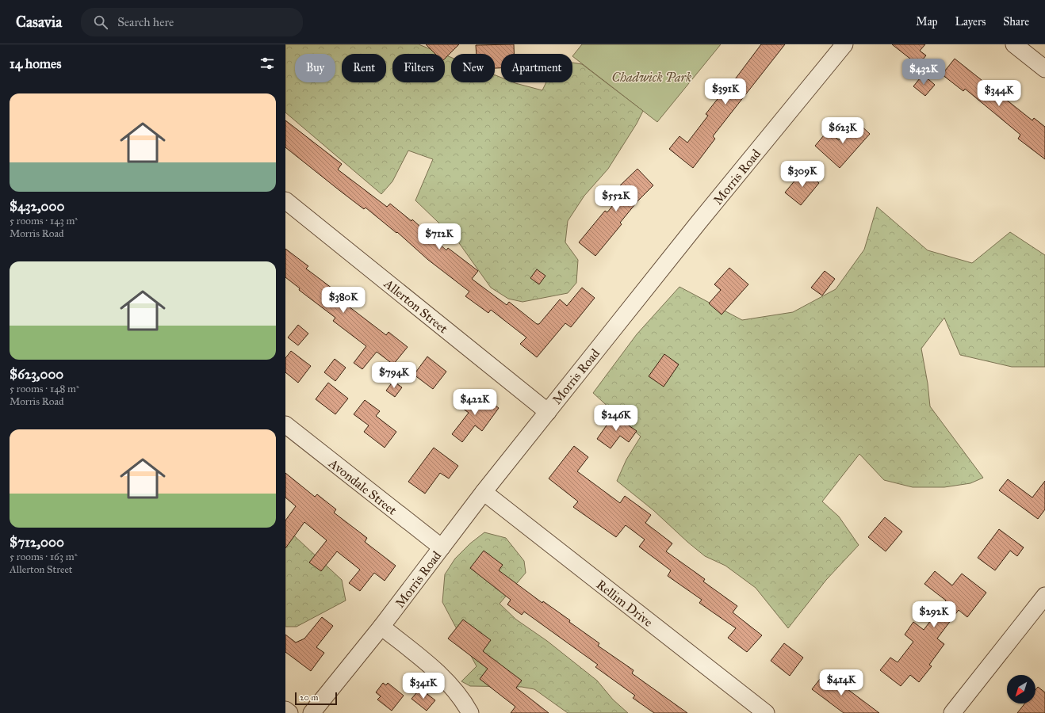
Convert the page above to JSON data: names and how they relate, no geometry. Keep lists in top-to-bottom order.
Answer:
{
  "streets": {
    "street": [
      "Morris Road",
      "Allerton Street",
      "Avondale Street",
      "Rellim Drive"
    ]
  },
  "crossings": [
    ["Morris Road", "Allerton Street"],
    ["Morris Road", "Avondale Street"],
    ["Morris Road", "Rellim Drive"]
  ],
  "parks": ["Chadwick Park"],
  "scale_bar": "20 m",
  "north": "bottom left",
  "page": {
    "header": "Casavia",
    "search": "Search here",
    "nav": ["Map", "Layers", "Share"],
    "heading": "14 homes",
    "chip": [
      "Buy",
      "Rent",
      "Filters",
      "New",
      "Apartment"
    ],
    "price": [
      "$432K",
      "$391K",
      "$344K",
      "$623K",
      "$309K",
      "$552K",
      "$712K",
      "$380K",
      "$794K",
      "$422K",
      "$246K",
      "$292K",
      "$414K",
      "$341K"
    ],
    "list": [
      {
        "name": "$432,000",
        "note": "5 rooms · 143 m² · Morris Road"
      },
      {
        "name": "$623,000",
        "note": "5 rooms · 148 m² · Morris Road"
      },
      {
        "name": "$712,000",
        "note": "5 rooms · 163 m² · Allerton Street"
      }
    ],
    "scale": "20 m"
  }
}
